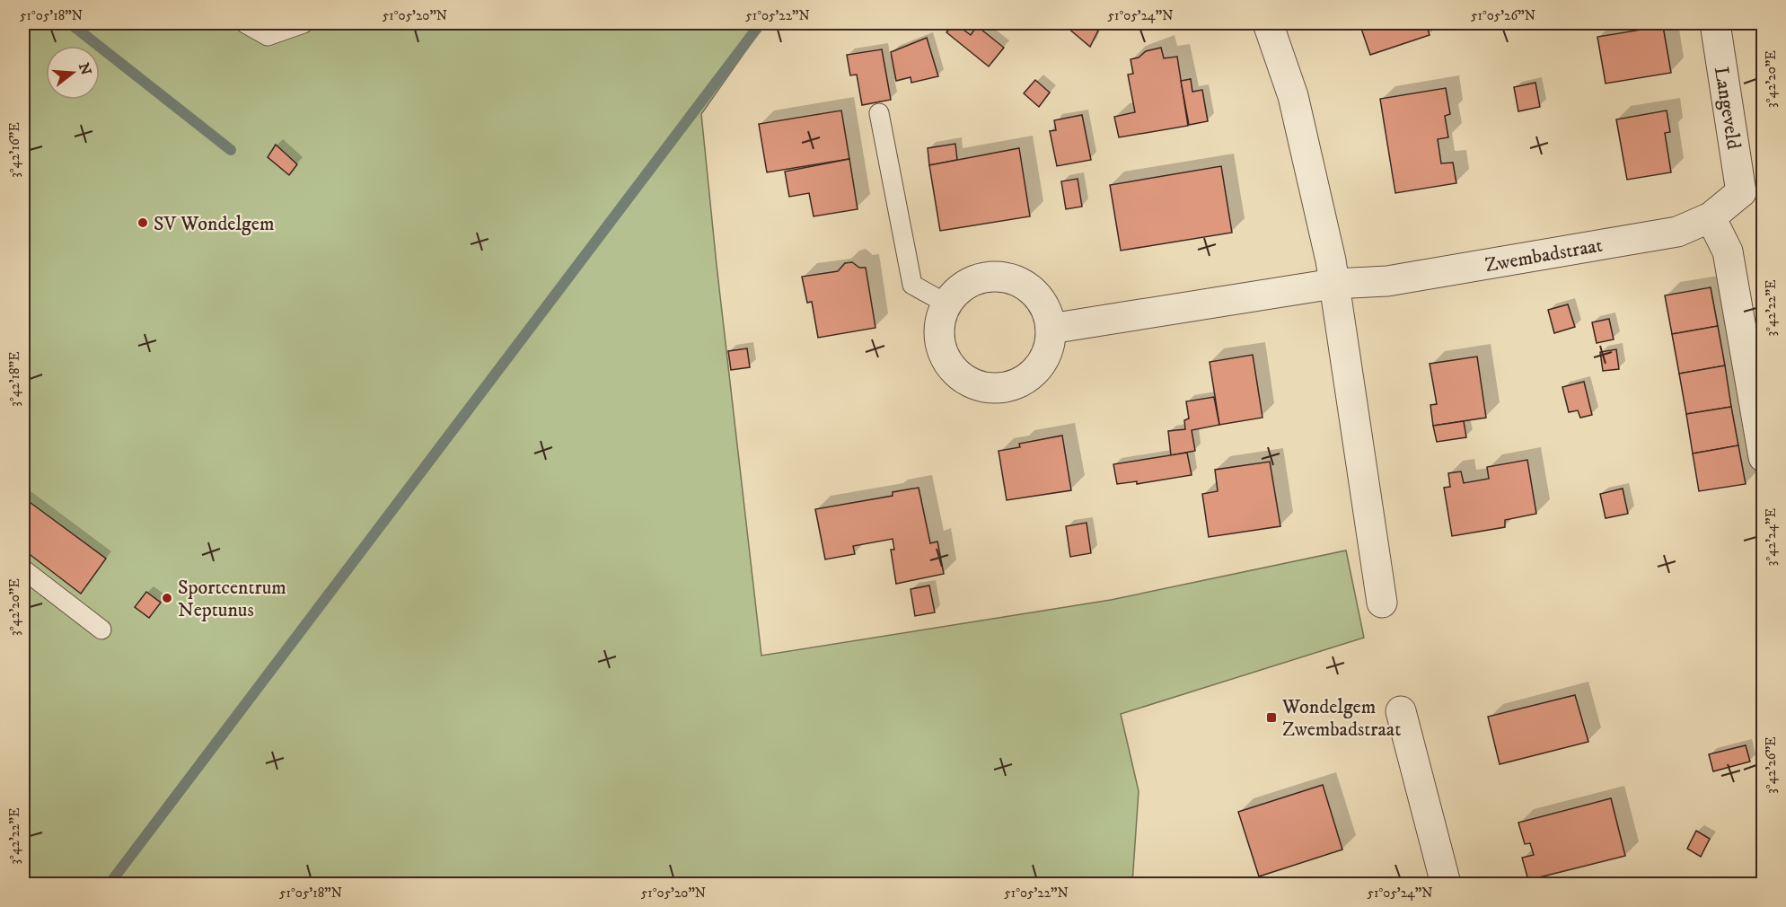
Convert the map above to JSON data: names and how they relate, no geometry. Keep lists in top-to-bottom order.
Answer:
{
  "streets": {
    "street": ["Langeveld", "Zwembadstraat"]
  },
  "crossings": [
    ["Langeveld", "Zwembadstraat"]
  ],
  "places": {
    "other": ["SV Wondelgem", "Sportcentrum Neptunus"],
    "transit": ["Wondelgem Zwembadstraat"]
  },
  "north": "right",
  "coordinates": [
    "51°05'18\"N",
    "51°05'20\"N",
    "51°05'22\"N",
    "51°05'24\"N",
    "51°05'26\"N",
    "3°42'20\"E",
    "3°42'16\"E",
    "3°42'22\"E",
    "3°42'18\"E",
    "3°42'24\"E",
    "3°42'26\"E"
  ]
}
